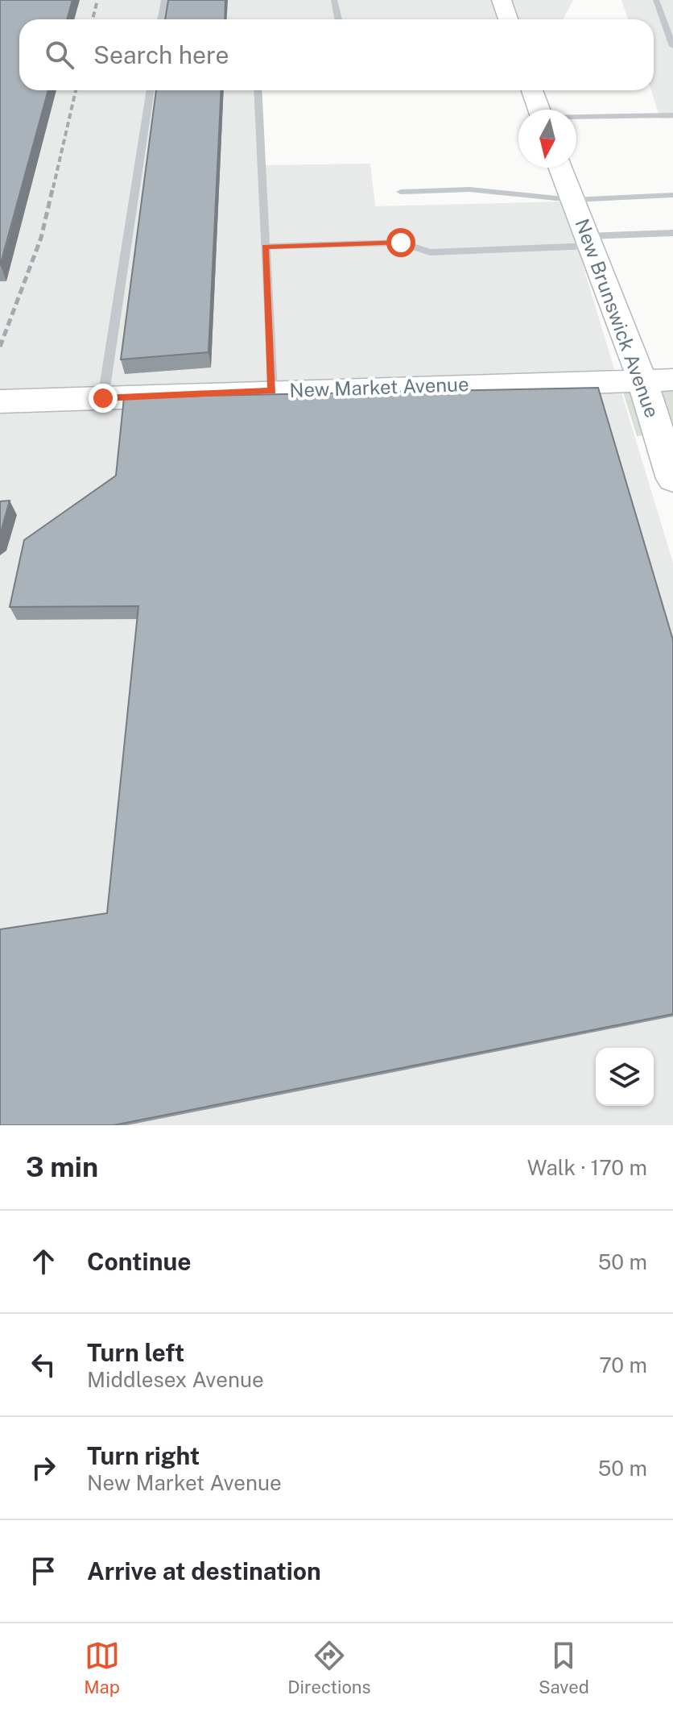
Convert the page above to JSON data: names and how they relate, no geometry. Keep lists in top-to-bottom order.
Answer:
{
  "streets": {
    "street": ["New Brunswick Avenue", "New Market Avenue"]
  },
  "crossings": [
    ["New Brunswick Avenue", "New Market Avenue"]
  ],
  "north": "bottom",
  "page": {
    "search": "Search here",
    "heading": ["3 min", "Walk · 170 m"],
    "list": [
      ["Continue", "50 m"],
      ["Turn left", "Middlesex Avenue", "70 m"],
      ["Turn right", "New Market Avenue", "50 m"],
      "Arrive at destination"
    ],
    "nav": ["Map", "Directions", "Saved"]
  }
}
